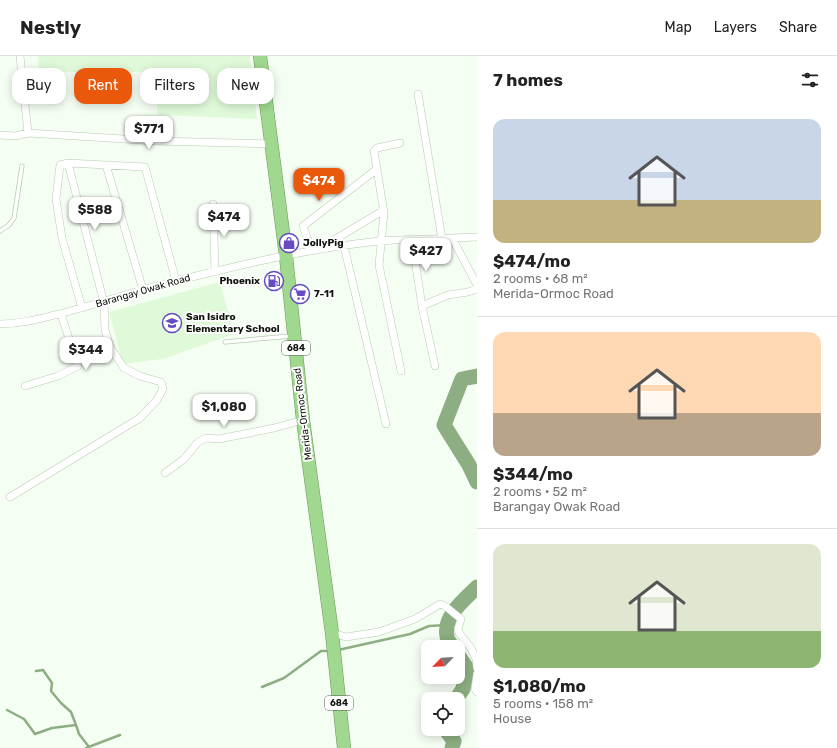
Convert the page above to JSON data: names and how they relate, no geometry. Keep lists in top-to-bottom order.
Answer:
{
  "streets": {
    "highway": ["684", "Merida-Ormoc Road"],
    "street": ["Barangay Owak Road"]
  },
  "crossings": [
    ["Barangay Owak Road", "Merida-Ormoc Road"]
  ],
  "places": {
    "shop": ["JollyPig"],
    "fuel station": ["Phoenix"],
    "supermarket": ["7-11"],
    "school or university": ["San Isidro Elementary School"]
  },
  "north": "bottom left",
  "page": {
    "header": "Nestly",
    "nav": ["Map", "Layers", "Share"],
    "heading": "7 homes",
    "chip": [
      "Buy",
      "Rent",
      "Filters",
      "New"
    ],
    "list": [
      {
        "name": "$474/mo",
        "note": "2 rooms · 68 m² · Merida-Ormoc Road"
      },
      {
        "name": "$344/mo",
        "note": "2 rooms · 52 m² · Barangay Owak Road"
      },
      {
        "name": "$1,080/mo",
        "note": "5 rooms · 158 m² · House"
      }
    ],
    "price": [
      "$771",
      "$474",
      "$588",
      "$474",
      "$427",
      "$344",
      "$1,080"
    ]
  }
}
